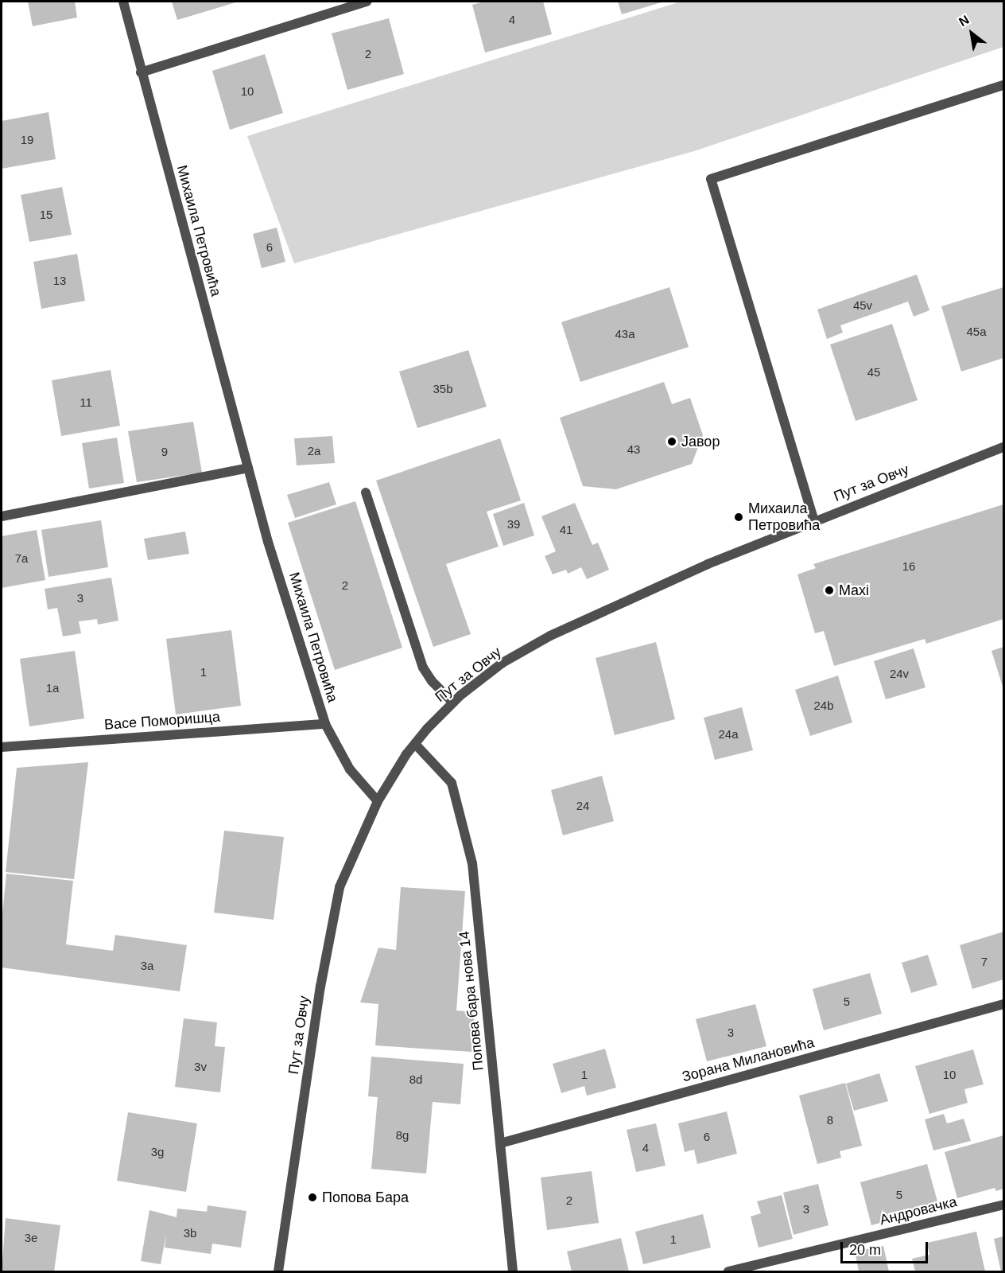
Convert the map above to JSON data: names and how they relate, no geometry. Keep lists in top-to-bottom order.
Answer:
{
  "streets": {
    "street": [
      "Михаила Петровића",
      "Пут за Овчу",
      "Васе Поморишца",
      "Попова бара нова 14",
      "Зорана Милановића",
      "Андровачка"
    ]
  },
  "crossings": [
    ["Михаила Петровића", "Пут за Овчу"],
    ["Михаила Петровића", "Васе Поморишца"],
    ["Пут за Овчу", "Попова бара нова 14"],
    ["Попова бара нова 14", "Зорана Милановића"]
  ],
  "places": [
    "Јавор",
    "Михаила Петровића",
    "Maxi",
    "Попова Бара"
  ],
  "house_numbers": [
    "4",
    "2",
    "10",
    "19",
    "15",
    "6",
    "13",
    "45v",
    "45a",
    "43a",
    "45",
    "35b",
    "11",
    "43",
    "2a",
    "9",
    "39",
    "41",
    "7a",
    "16",
    "2",
    "3",
    "1",
    "24v",
    "1a",
    "24b",
    "24a",
    "24",
    "7",
    "3a",
    "5",
    "3",
    "3v",
    "1",
    "10",
    "8d",
    "8",
    "8g",
    "6",
    "4",
    "3g",
    "5",
    "2",
    "3",
    "3b",
    "3e",
    "1"
  ],
  "scale_bar": "20 m",
  "north": "top left"
}
